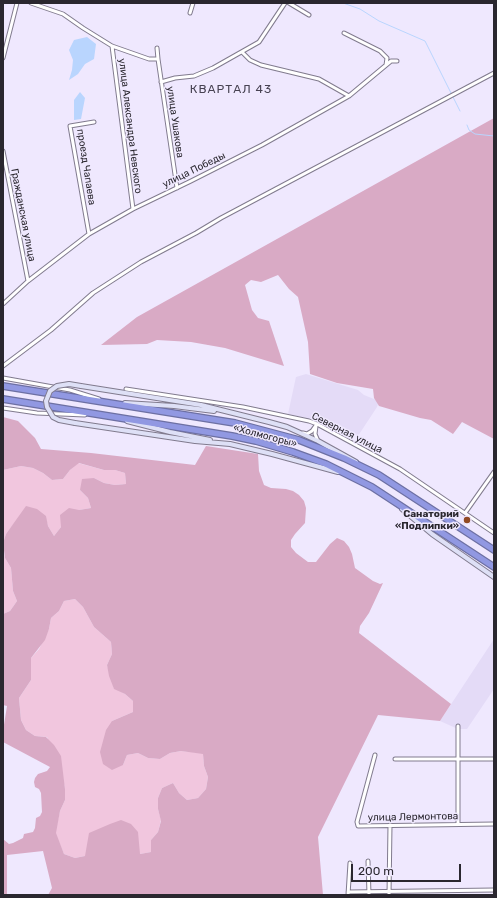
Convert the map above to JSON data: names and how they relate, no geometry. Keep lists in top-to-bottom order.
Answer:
{
  "streets": {
    "highway": ["«Холмогоры»"],
    "street": [
      "улица Ушакова",
      "улица Александра Невского",
      "проезд Чапаева",
      "улица Победы",
      "Гражданская улица",
      "Северная улица",
      "улица Лермонтова"
    ]
  },
  "crossings": [
    ["улица Ушакова", "улица Победы"],
    ["улица Александра Невского", "улица Победы"],
    ["проезд Чапаева", "улица Победы"],
    ["улица Победы", "Гражданская улица"]
  ],
  "districts": ["КВАРТАЛ 43"],
  "places": ["Санаторий «Подлипки»"],
  "scale_bar": "200 m"
}
